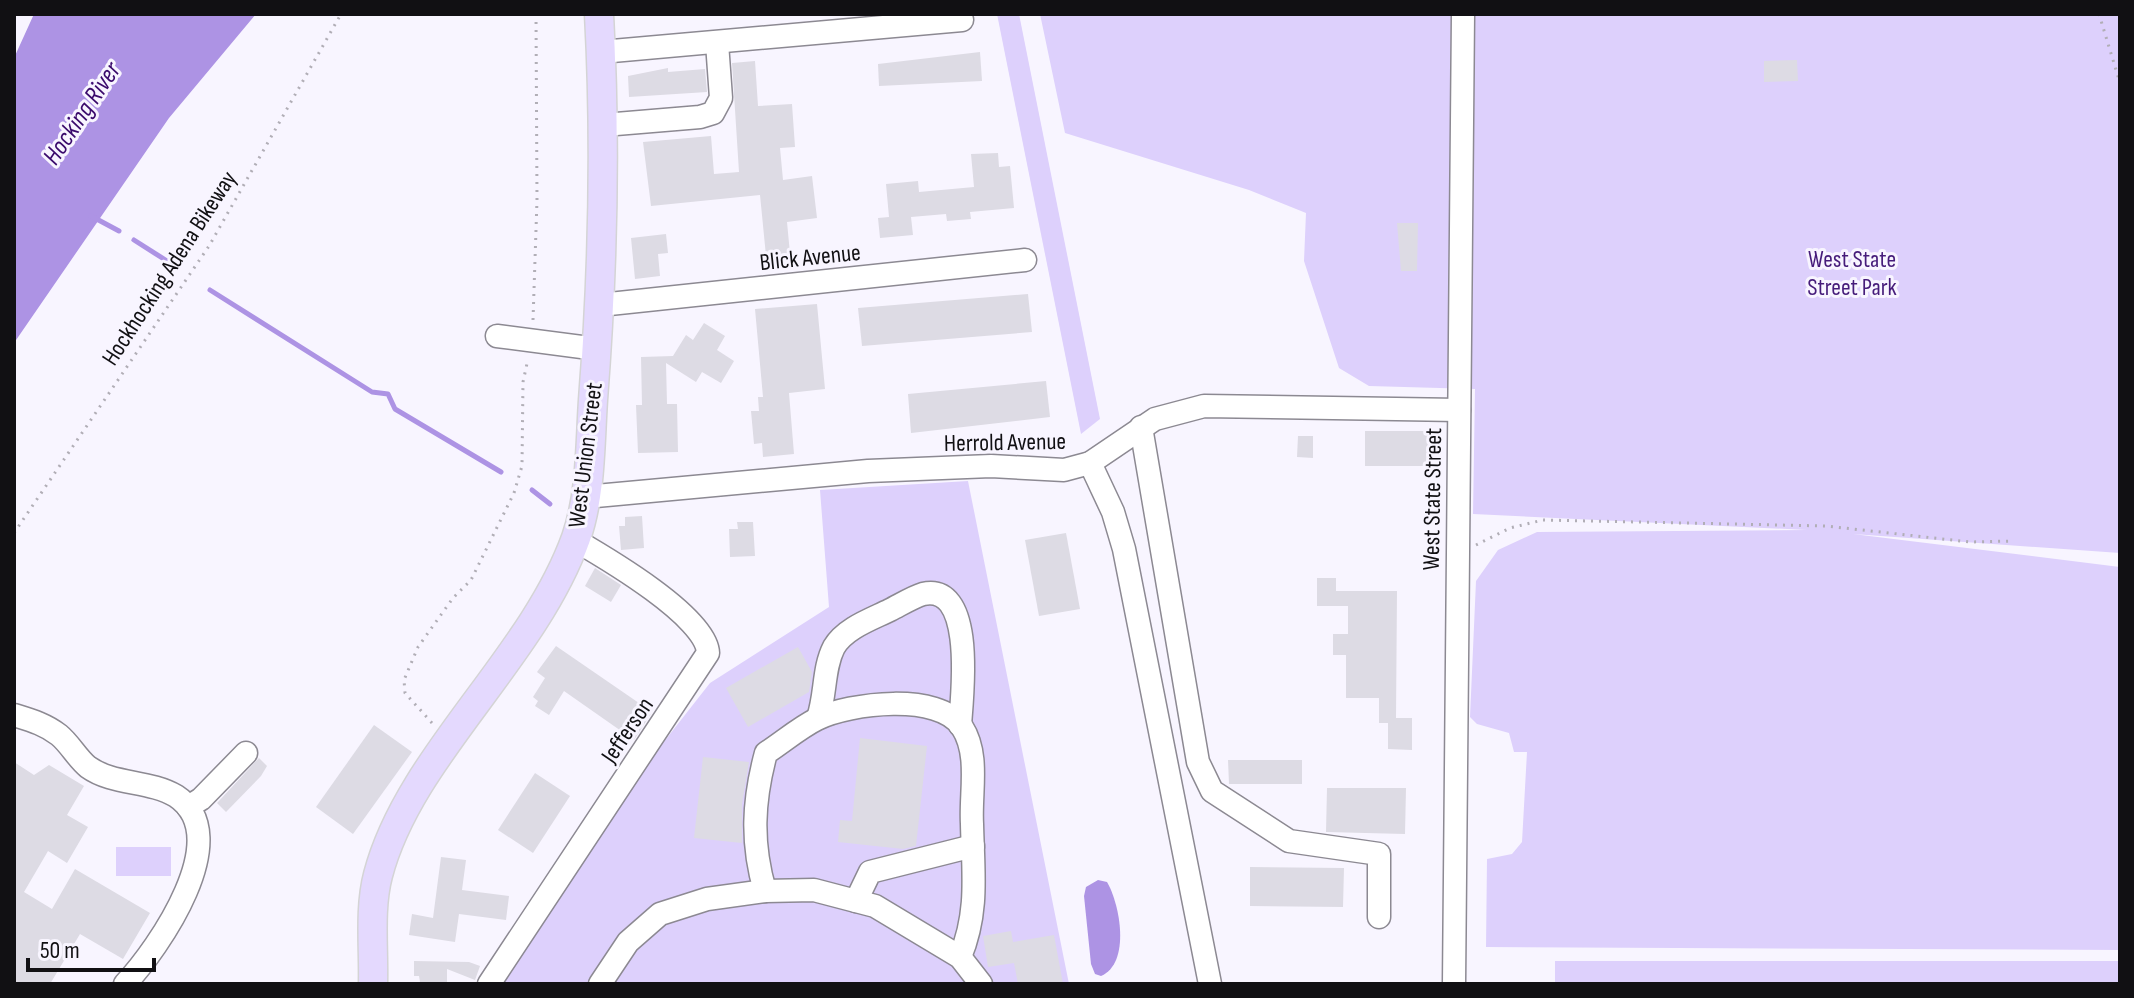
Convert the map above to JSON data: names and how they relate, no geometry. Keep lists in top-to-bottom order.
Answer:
{
  "streets": {
    "main road": ["West Union Street"],
    "street": [
      "Blick Avenue",
      "Herrold Avenue",
      "West State Street",
      "Jefferson"
    ],
    "path": ["Hockhocking Adena Bikeway"]
  },
  "crossings": [
    ["Blick Avenue", "West Union Street"],
    ["Herrold Avenue", "West Union Street"],
    ["Herrold Avenue", "West State Street"],
    ["West Union Street", "Jefferson"]
  ],
  "water": ["Hocking River"],
  "parks": ["West State Street Park"],
  "scale_bar": "50 m"
}
